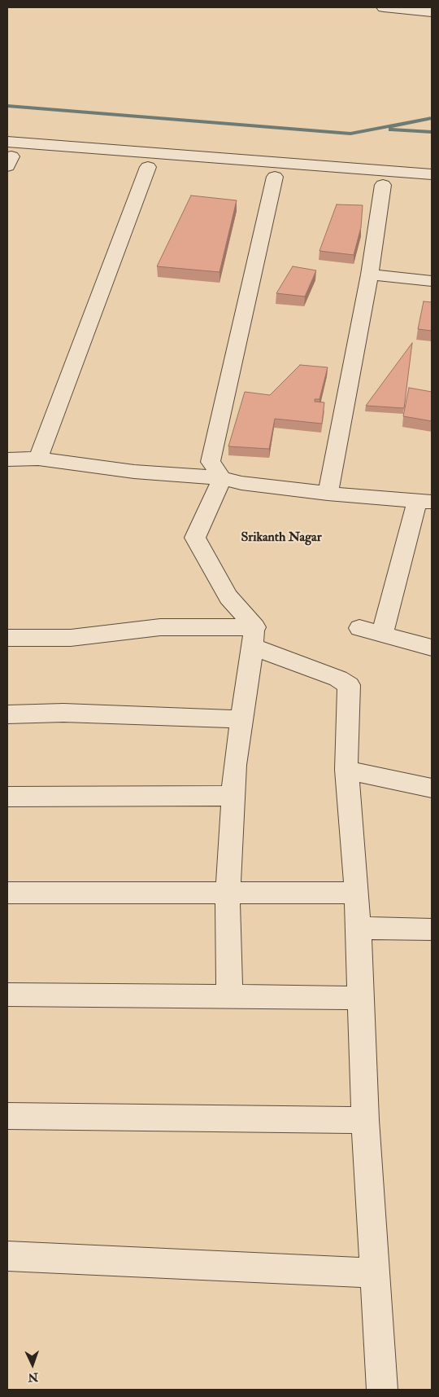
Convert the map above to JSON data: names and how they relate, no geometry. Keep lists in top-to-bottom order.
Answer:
{
  "districts": ["Srikanth Nagar"],
  "north": "bottom"
}
